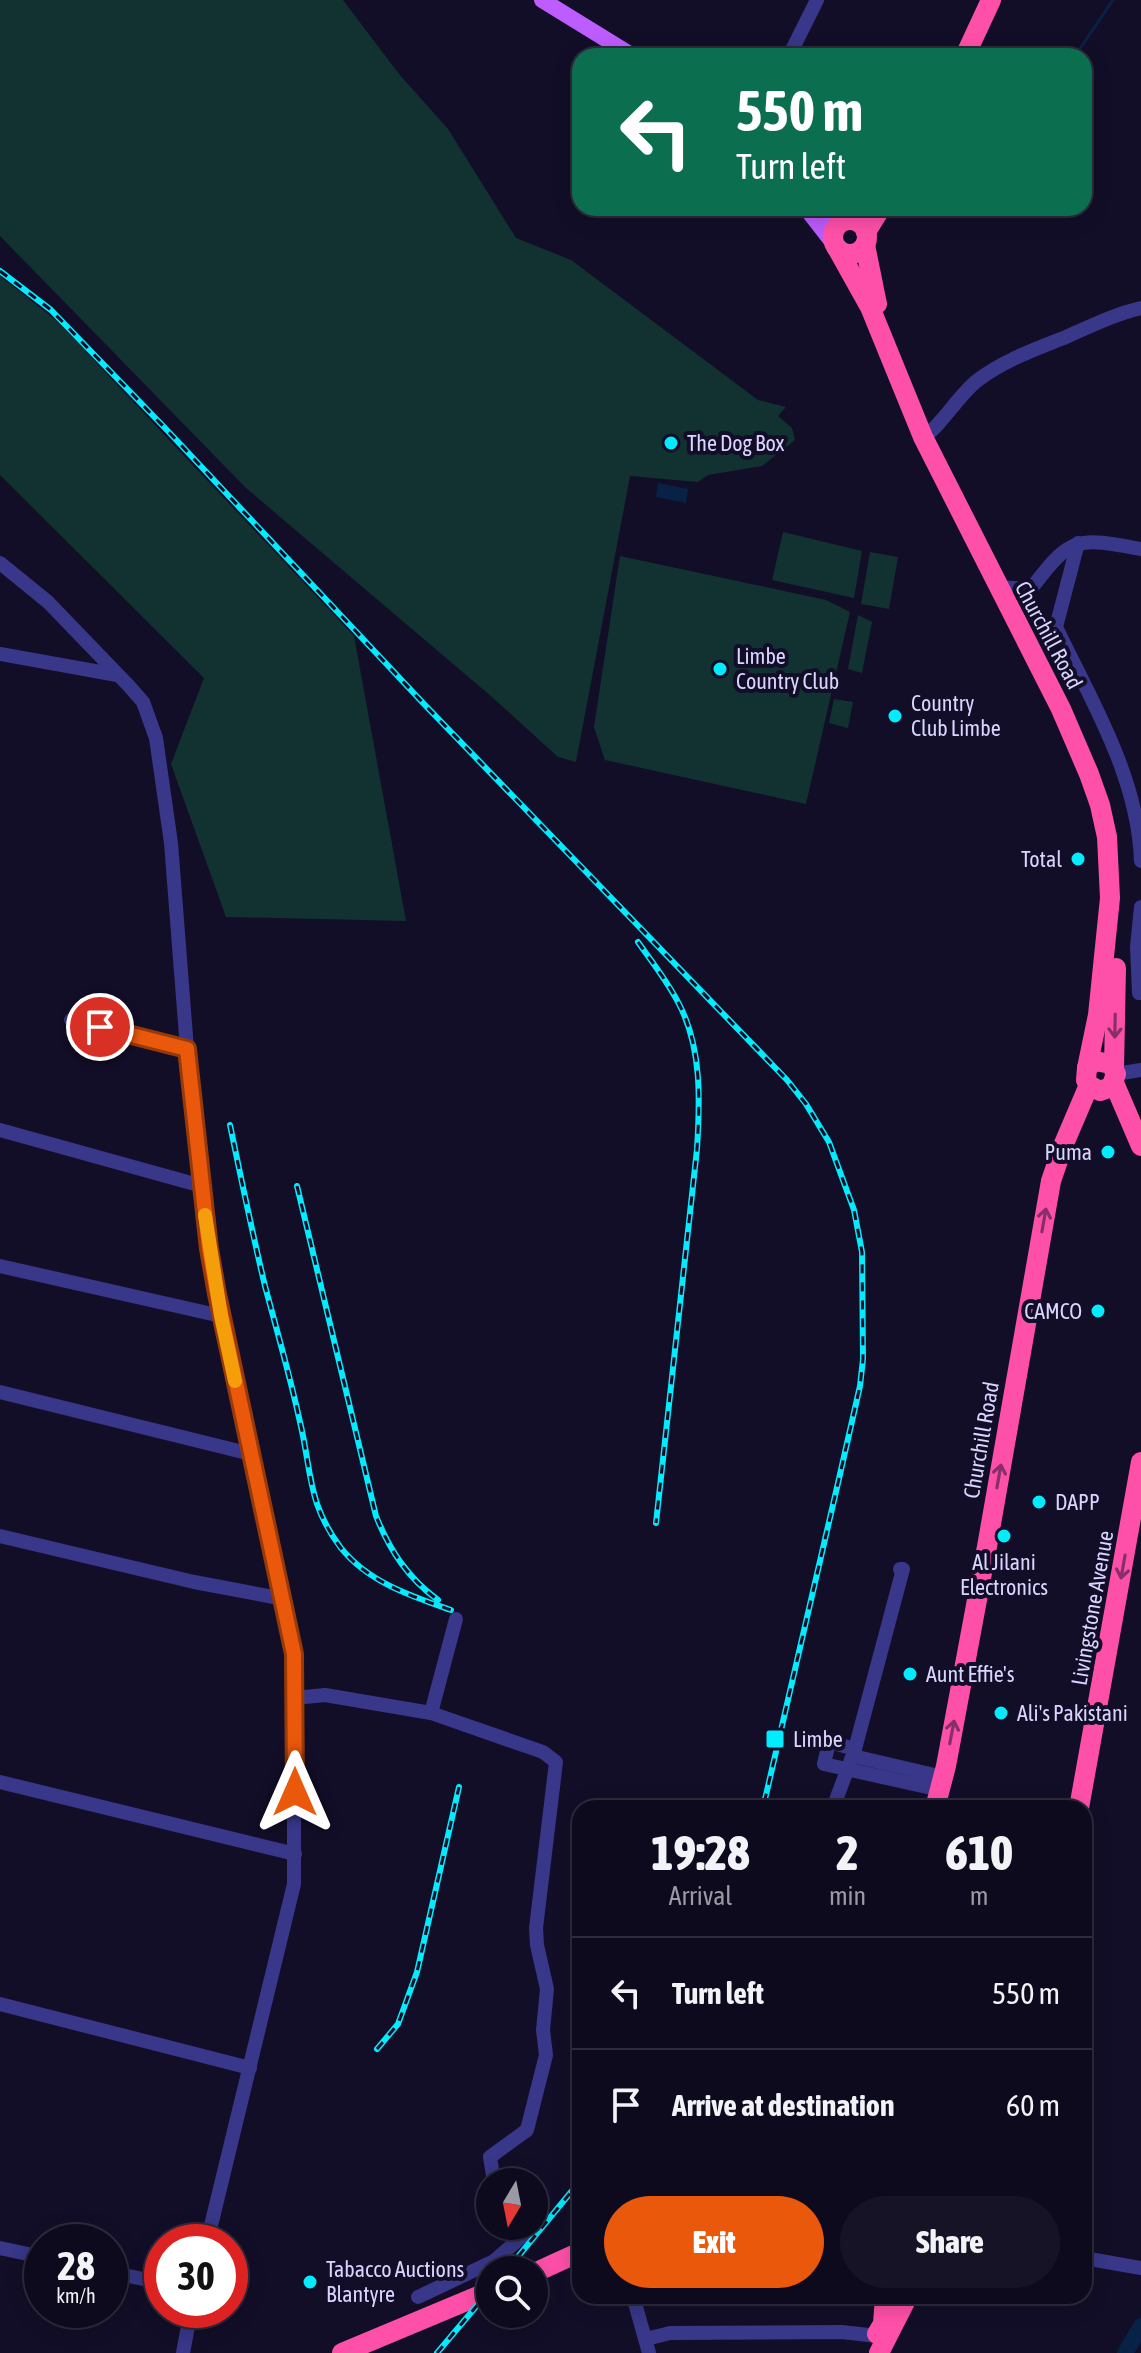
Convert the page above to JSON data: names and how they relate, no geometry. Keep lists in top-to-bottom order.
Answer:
{
  "streets": {
    "highway": ["Churchill Road", "Livingstone Avenue"]
  },
  "one_way": ["Livingstone Avenue"],
  "places": {
    "other": [
      "The Dog Box",
      "Limbe Country Club",
      "Country Club Limbe",
      "Total",
      "Puma",
      "CAMCO",
      "DAPP",
      "Al Jilani Electronics",
      "Aunt Effie's",
      "Ali's Pakistani",
      "Tabacco Auctions Blantyre"
    ],
    "transit": ["Limbe"]
  },
  "north": "bottom",
  "page": {
    "turn": ["550 m", "Turn left"],
    "eta": [
      "19:28",
      "Arrival",
      "2",
      "min",
      "610",
      "m"
    ],
    "list": [
      {
        "name": "Turn left",
        "value": "550 m"
      },
      {
        "name": "Arrive at destination",
        "value": "60 m"
      }
    ],
    "buttons": ["Exit", "Share"],
    "speed": "28 km/h",
    "limit": "30"
  }
}
